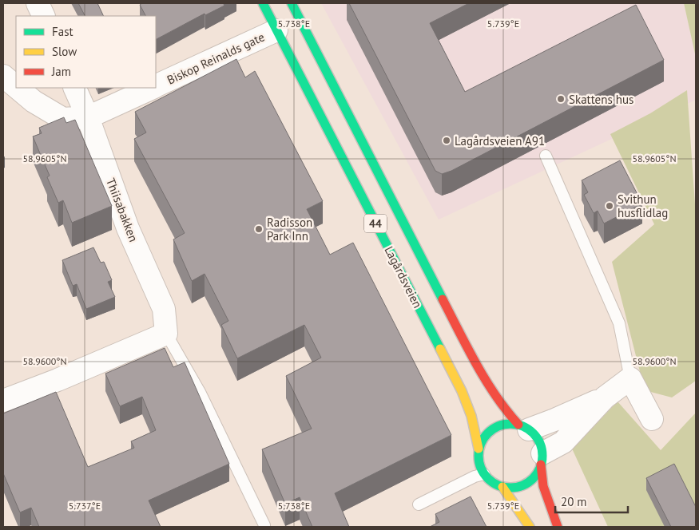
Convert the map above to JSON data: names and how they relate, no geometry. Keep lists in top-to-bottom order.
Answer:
{
  "streets": {
    "main road": ["44", "Lagårdsveien"],
    "street": ["Biskop Reinalds gate", "Thiisabakken"]
  },
  "crossings": [
    ["Biskop Reinalds gate", "Thiisabakken"],
    ["Biskop Reinalds gate", "Lagårdsveien"],
    ["44", "Lagårdsveien"]
  ],
  "places": [
    "Skattens hus",
    "Lagårdsveien A91",
    "Svithun husflidlag",
    "Radisson Park Inn"
  ],
  "legend": ["Fast", "Slow", "Jam"],
  "scale_bar": "20 m",
  "coordinates": [
    "5.738°E",
    "5.739°E",
    "58.9605°N",
    "58.9600°N",
    "5.737°E"
  ]
}
